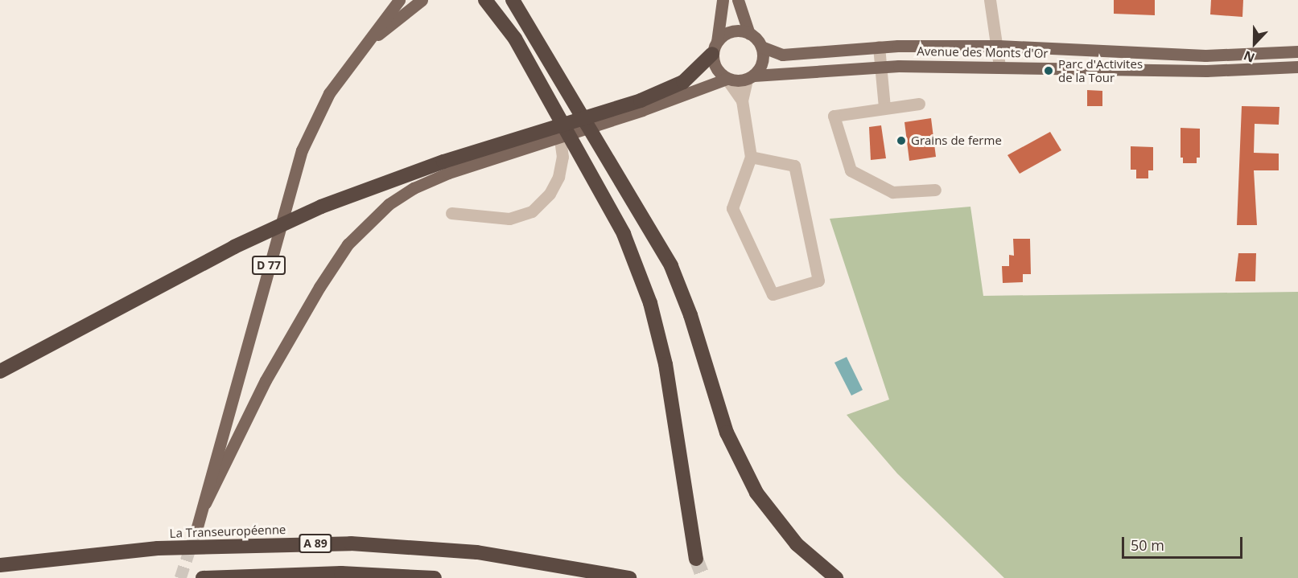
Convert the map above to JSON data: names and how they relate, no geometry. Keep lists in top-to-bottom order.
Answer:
{
  "streets": {
    "highway": ["La Transeuropéenne", "A 89"],
    "main road": ["Avenue des Monts d'Or", "D 77"]
  },
  "places": ["Parc d'Activites de la Tour", "Grains de ferme"],
  "scale_bar": "50 m",
  "north": "bottom"
}
